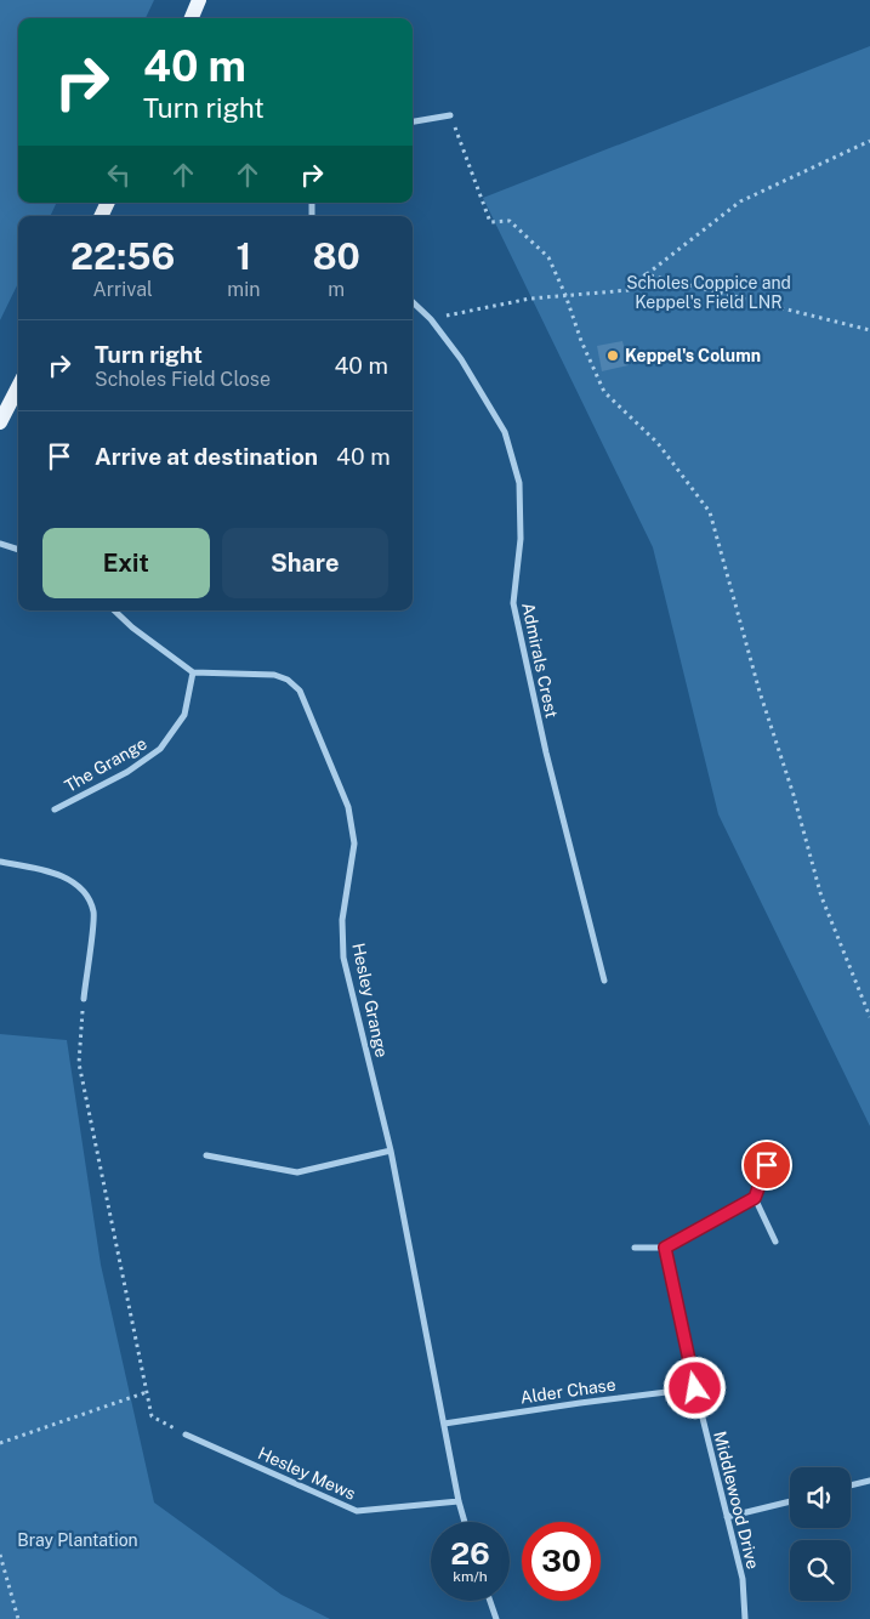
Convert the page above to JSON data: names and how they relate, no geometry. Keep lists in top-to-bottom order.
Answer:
{
  "streets": {
    "street": [
      "Admirals Crest",
      "The Grange",
      "Hesley Grange",
      "Alder Chase",
      "Hesley Mews",
      "Middlewood Drive"
    ]
  },
  "crossings": [
    ["The Grange", "Hesley Grange"],
    ["Hesley Grange", "Alder Chase"],
    ["Hesley Grange", "Hesley Mews"],
    ["Alder Chase", "Middlewood Drive"]
  ],
  "parks": ["Scholes Coppice and Keppel's Field LNR", "Bray Plantation"],
  "places": ["Keppel's Column"],
  "page": {
    "turn": ["40 m", "Turn right"],
    "eta": [
      "22:56",
      "Arrival",
      "1",
      "min",
      "80",
      "m"
    ],
    "list": [
      {
        "name": "Turn right",
        "note": "Scholes Field Close",
        "value": "40 m"
      },
      {
        "name": "Arrive at destination",
        "value": "40 m"
      }
    ],
    "buttons": ["Exit", "Share"],
    "speed": "26 km/h",
    "limit": "30"
  }
}
